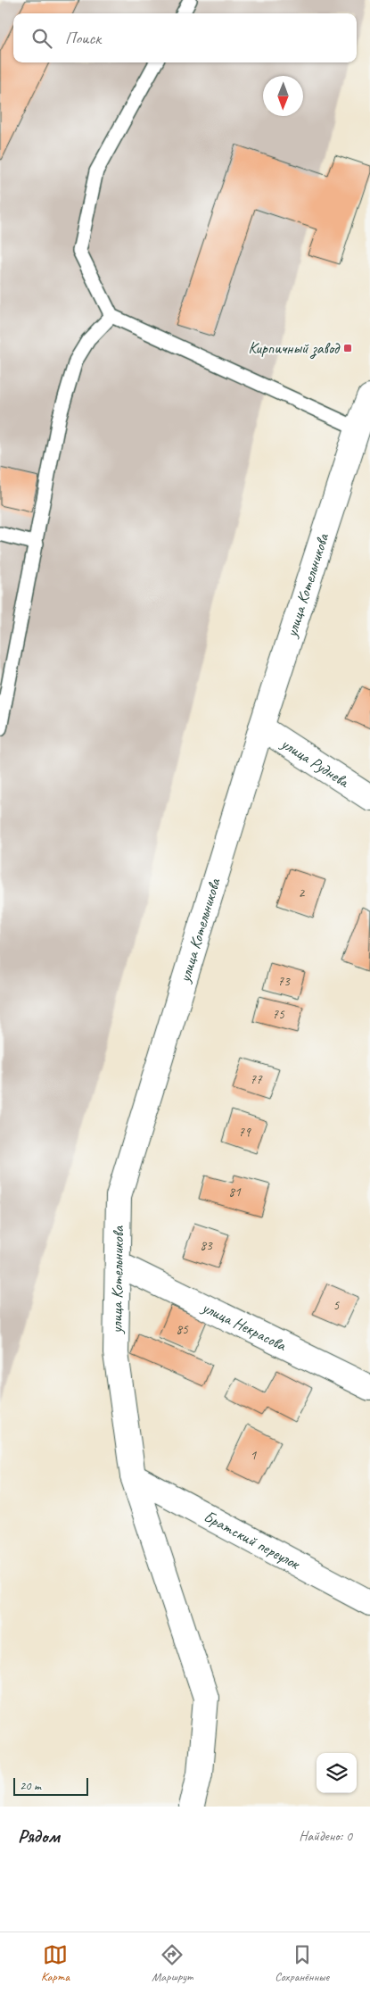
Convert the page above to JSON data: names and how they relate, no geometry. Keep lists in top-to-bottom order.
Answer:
{
  "streets": {
    "street": [
      "улица Котельникова",
      "улица Руднева",
      "улица Некрасова",
      "Братский переулок"
    ]
  },
  "crossings": [
    ["улица Котельникова", "улица Руднева"],
    ["улица Котельникова", "улица Некрасова"],
    ["улица Котельникова", "Братский переулок"]
  ],
  "places": {
    "transit": ["Кирпичный завод"]
  },
  "house_numbers": [
    "2",
    "73",
    "75",
    "77",
    "79",
    "81",
    "83",
    "5",
    "85",
    "1"
  ],
  "scale_bar": "20 m",
  "north": "bottom",
  "page": {
    "search": "Поиск",
    "scale": "20 m",
    "heading": ["Рядом", "Найдено: 0"],
    "nav": ["Карта", "Маршрут", "Сохранённые"]
  }
}
